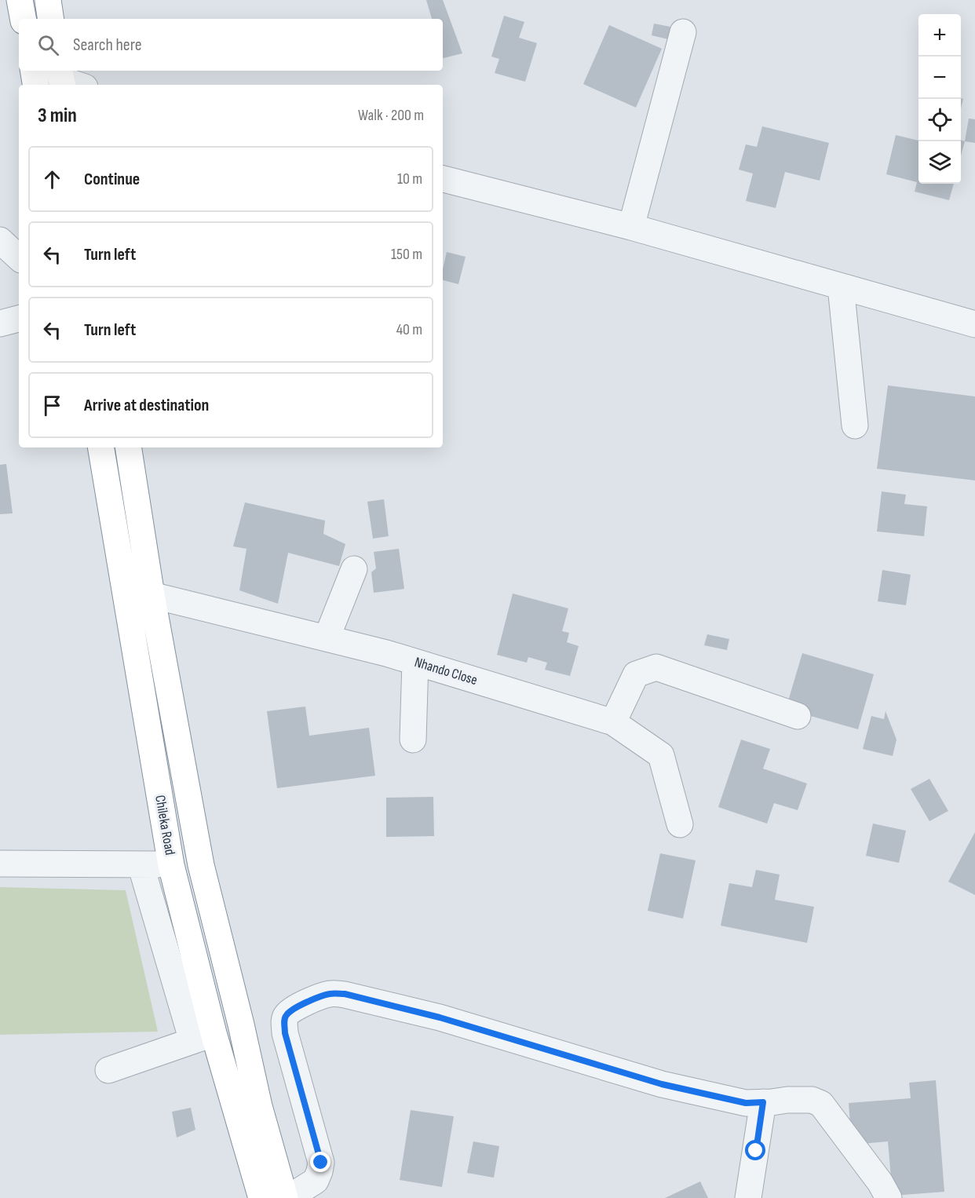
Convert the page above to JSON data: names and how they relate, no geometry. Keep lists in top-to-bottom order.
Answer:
{
  "streets": {
    "highway": ["Chileka Road"],
    "street": ["Nhando Close"]
  },
  "crossings": [
    ["Nhando Close", "Chileka Road"]
  ],
  "page": {
    "map_buttons": ["+", "−"],
    "search": "Search here",
    "heading": ["3 min", "Walk · 200 m"],
    "list": [
      ["Continue", "10 m"],
      ["Turn left", "150 m"],
      ["Turn left", "40 m"],
      "Arrive at destination"
    ]
  }
}
